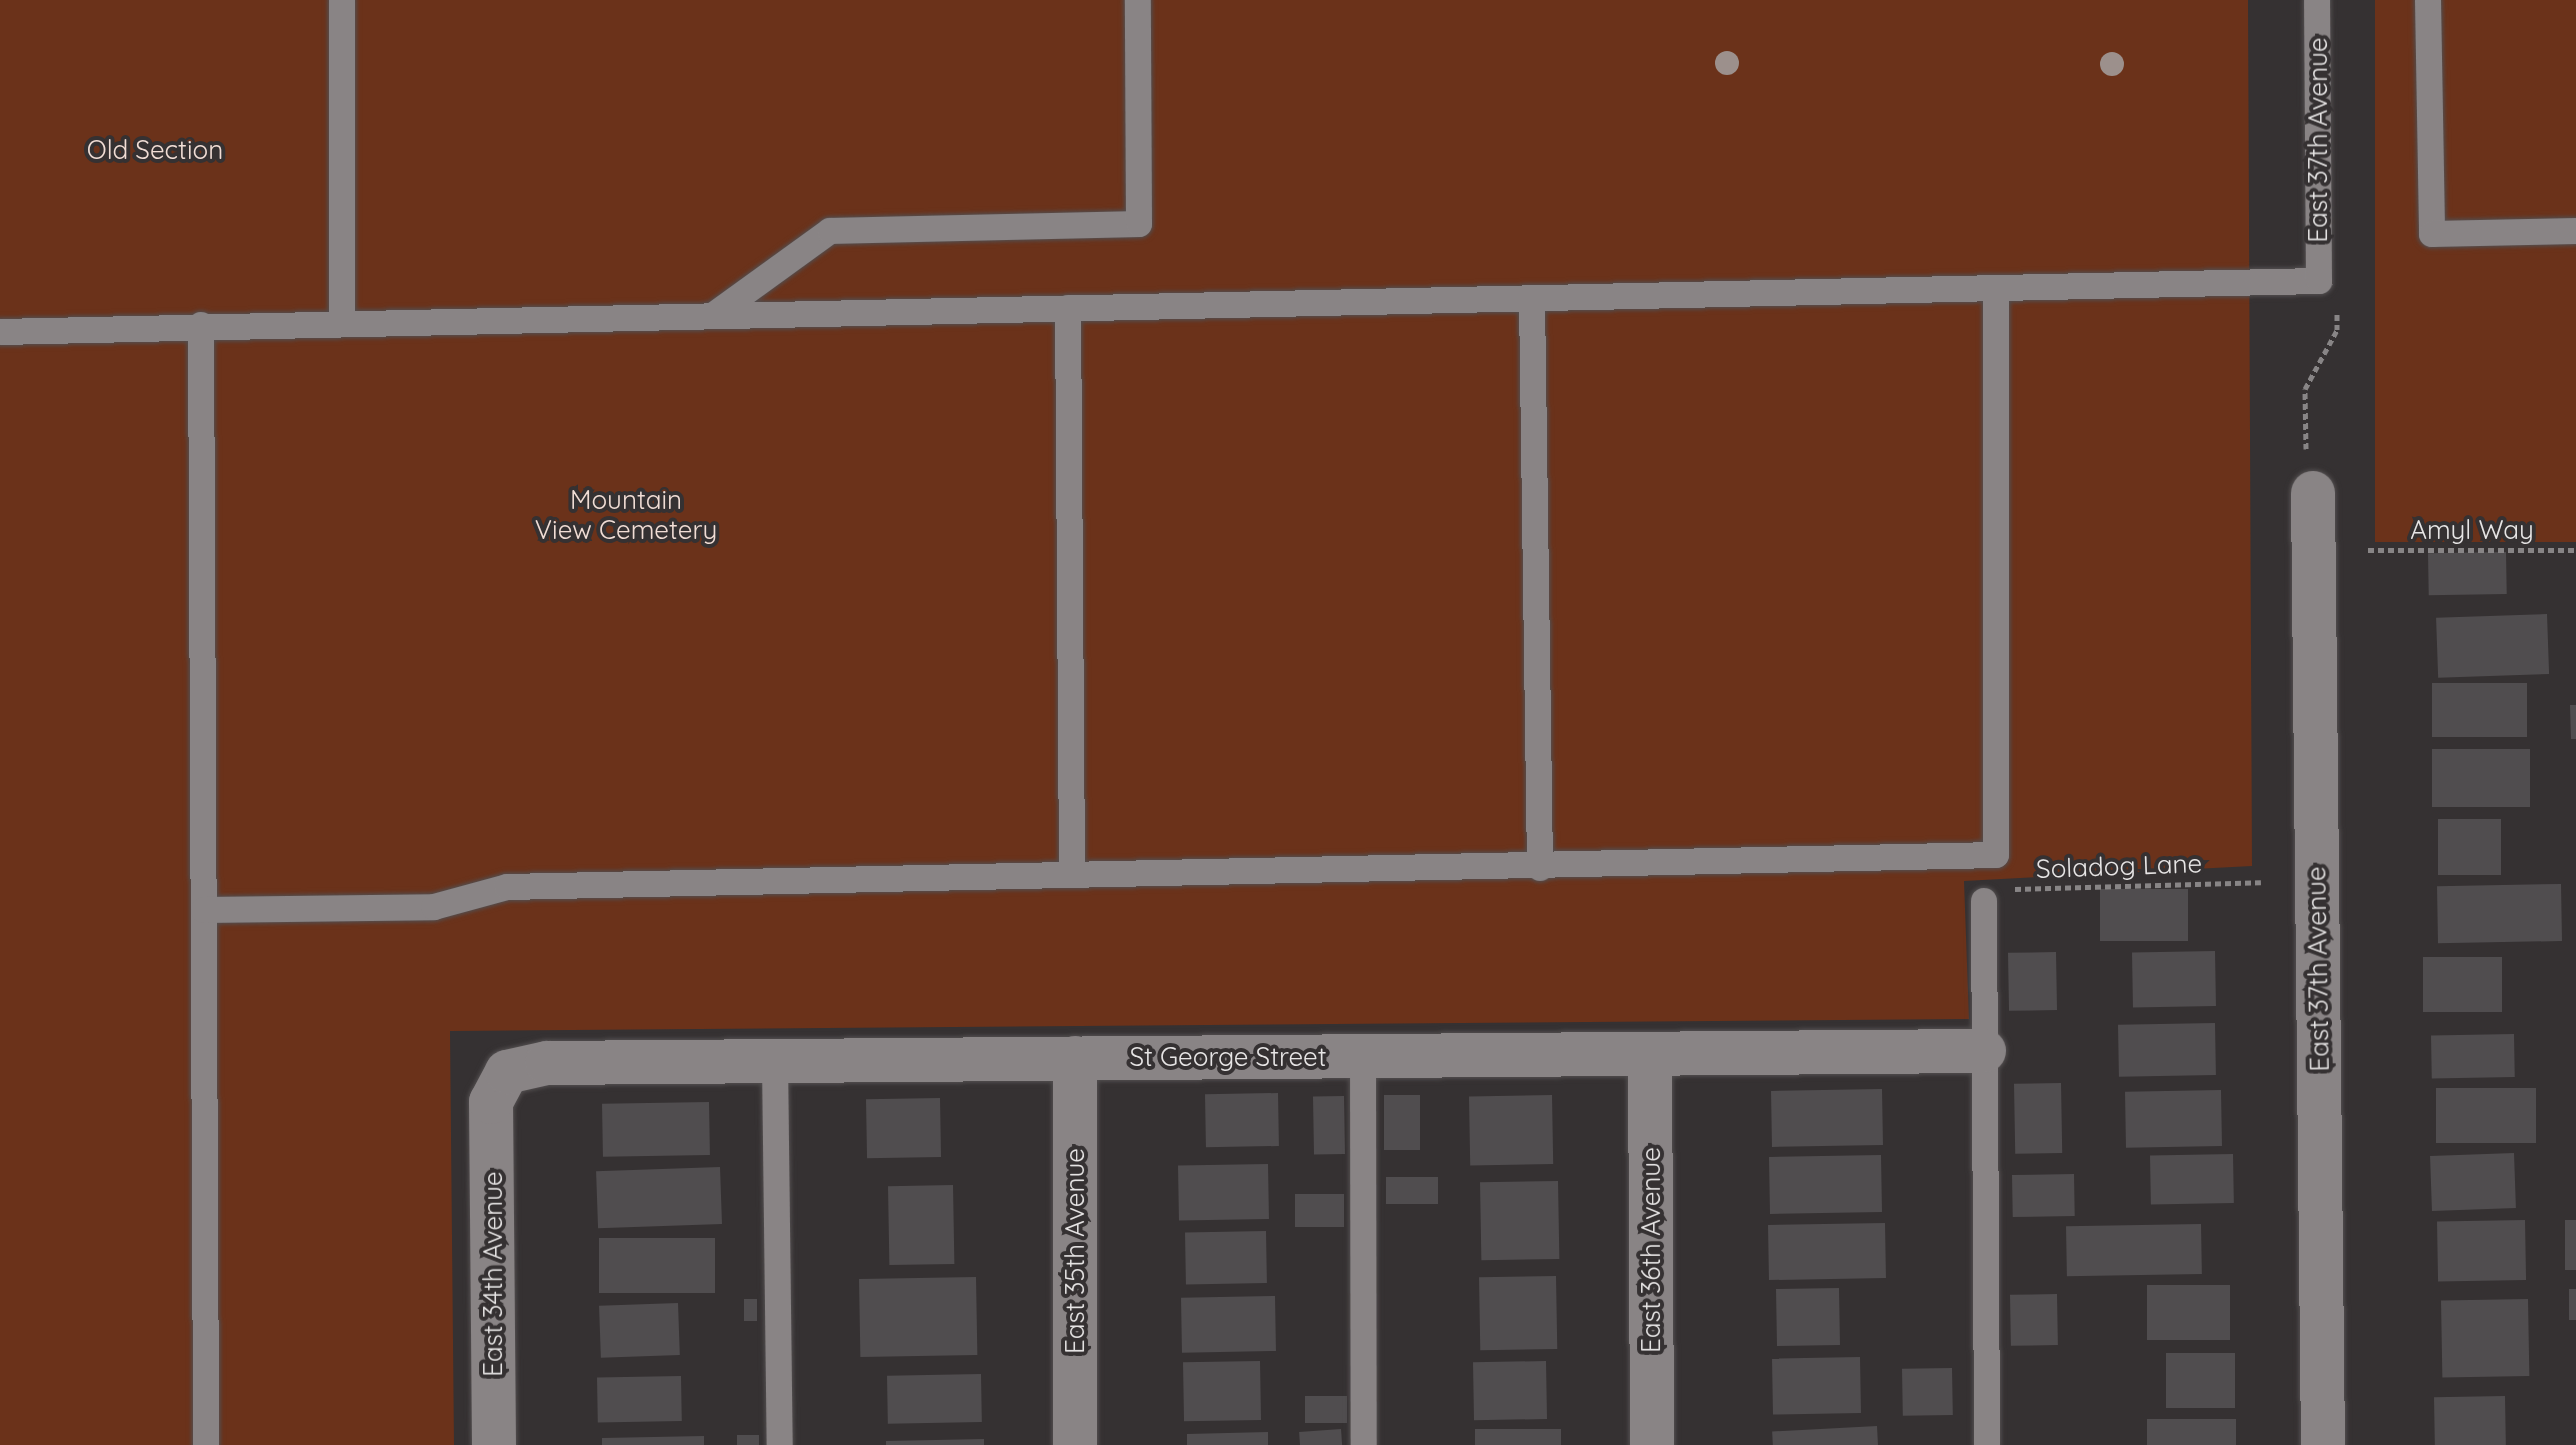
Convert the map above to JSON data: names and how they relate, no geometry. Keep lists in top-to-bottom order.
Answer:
{
  "streets": {
    "street": [
      "East 37th Avenue",
      "St George Street",
      "East 36th Avenue",
      "East 35th Avenue",
      "East 34th Avenue"
    ],
    "path": ["Amyl Way", "Soladog Lane"]
  },
  "crossings": [
    ["St George Street", "East 36th Avenue"],
    ["St George Street", "East 35th Avenue"],
    ["St George Street", "East 34th Avenue"]
  ],
  "parks": ["Old Section", "Mountain View Cemetery"]
}
